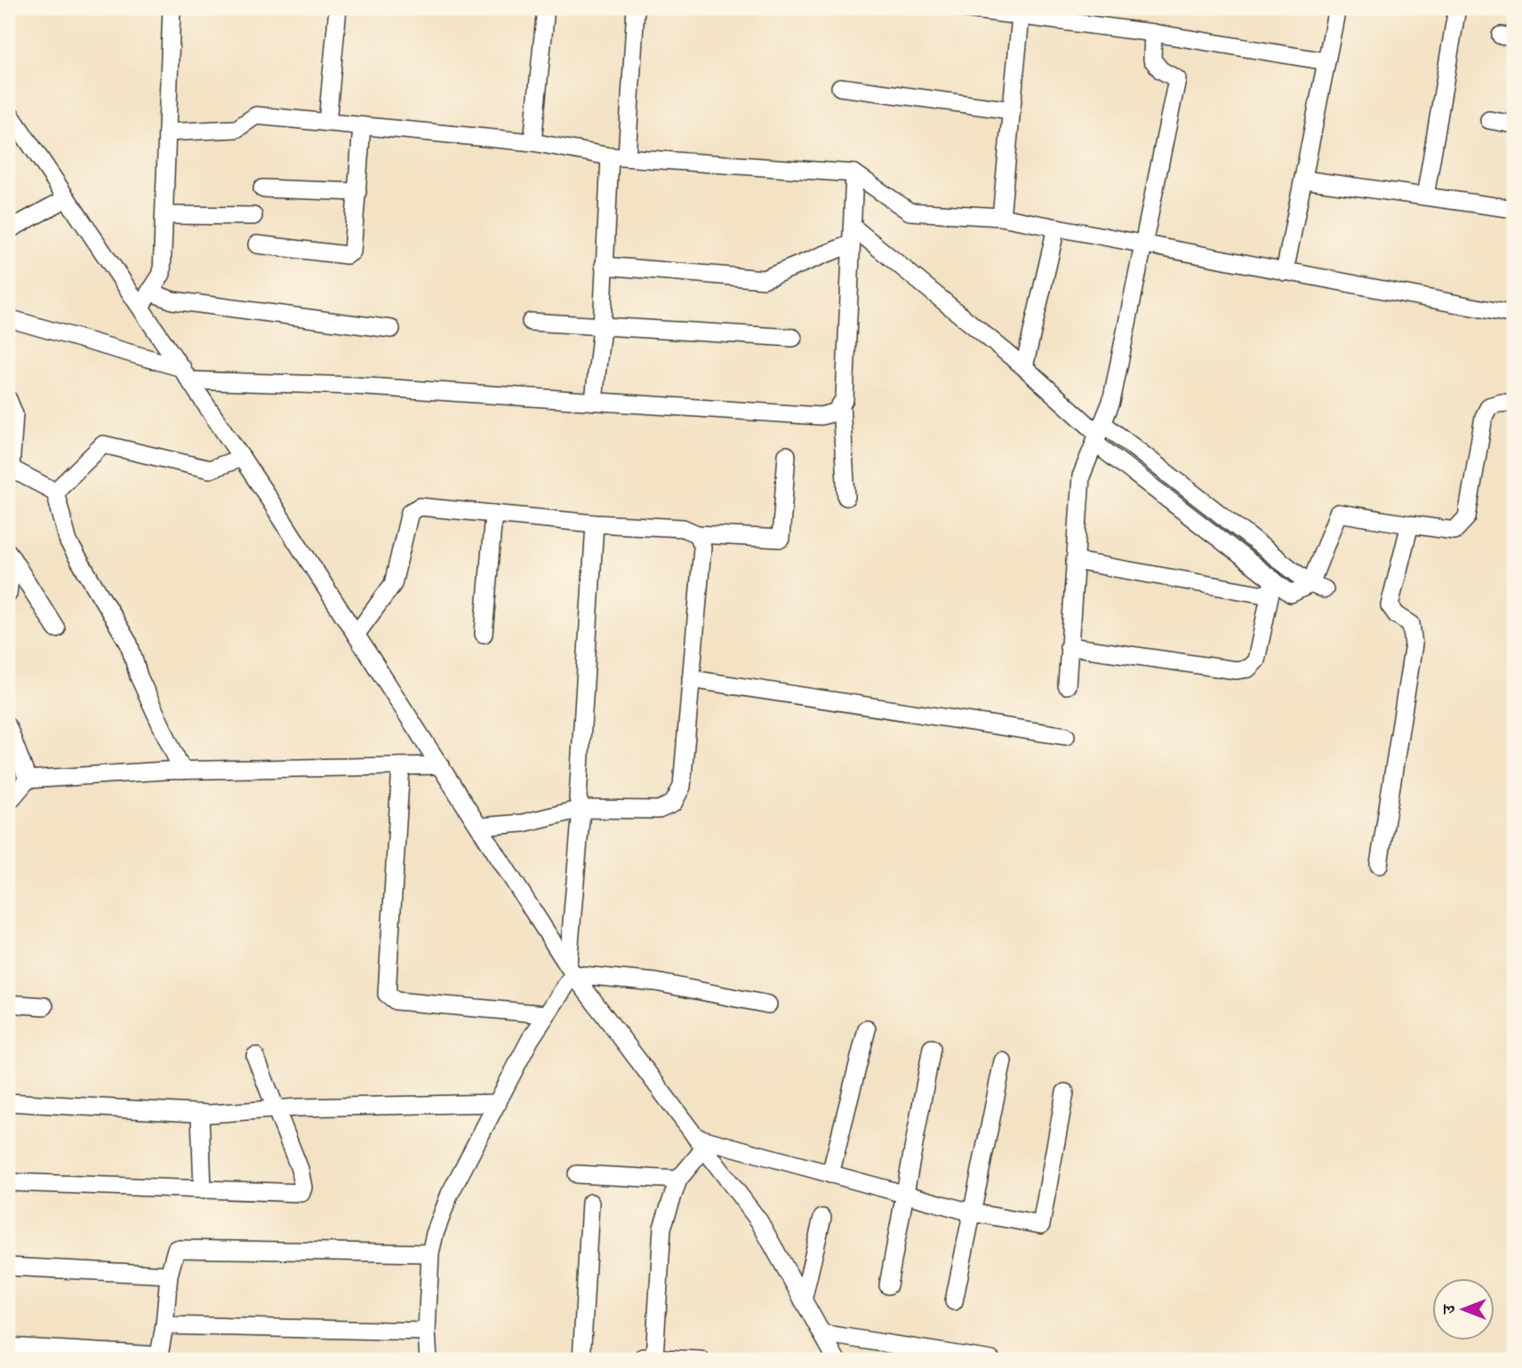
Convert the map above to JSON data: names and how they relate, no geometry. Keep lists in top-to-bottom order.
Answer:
{
  "north": "left"
}
